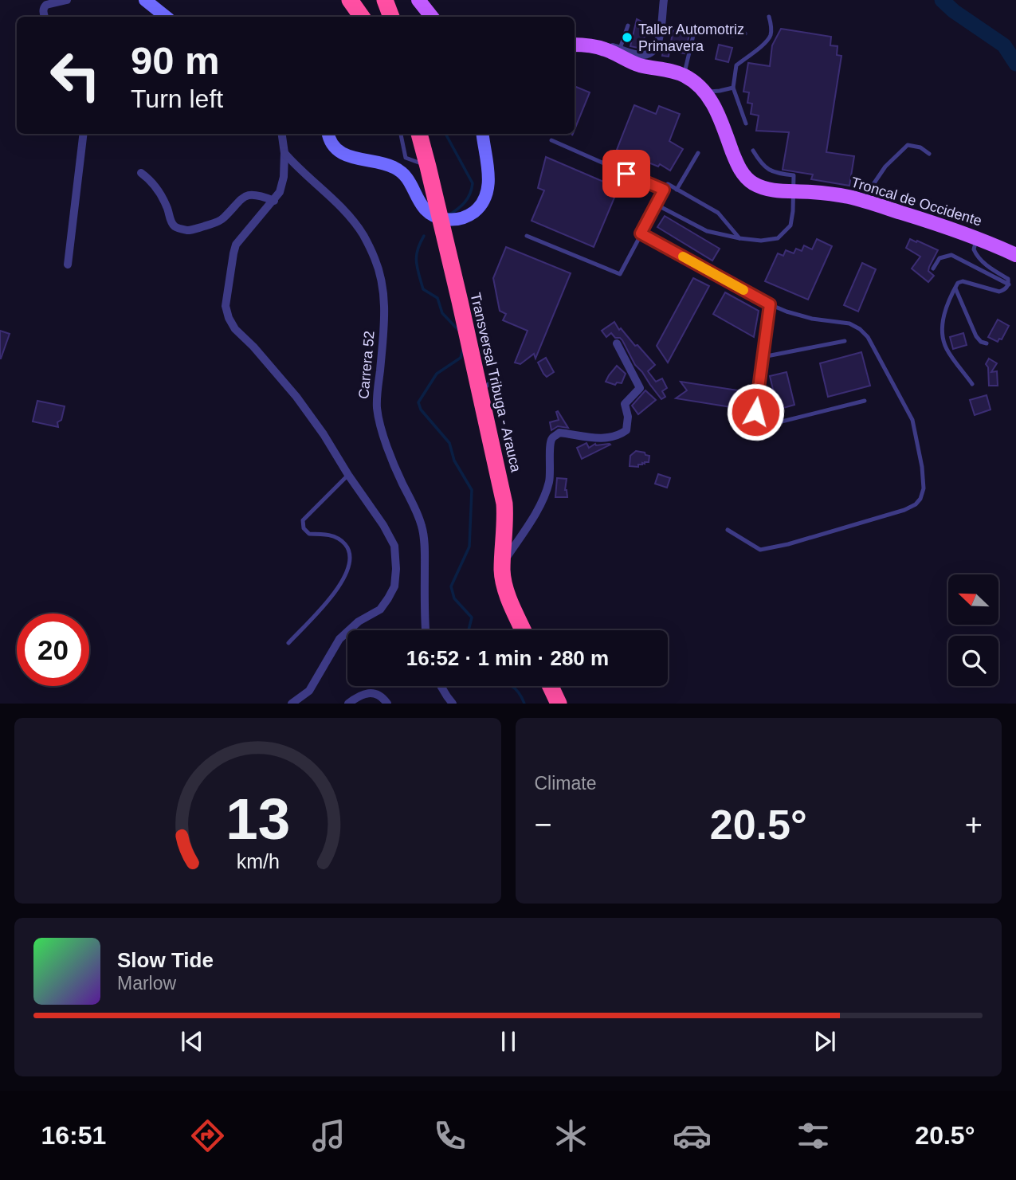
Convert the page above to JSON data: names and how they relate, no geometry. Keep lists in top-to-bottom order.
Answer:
{
  "streets": {
    "highway": ["Transversal Tribuga - Arauca"],
    "main road": ["Troncal de Occidente"],
    "street": ["Carrera 52"]
  },
  "places": ["Taller Automotriz Primavera"],
  "north": "top left",
  "page": {
    "turn": ["90 m", "Turn left"],
    "limit": "20",
    "trip": "16:52 · 1 min · 280 m",
    "tile": "Climate",
    "heat": ["−", "20.5°", "+"],
    "song": ["Slow Tide", "Marlow"],
    "tabs": ["16:51", "20.5°"],
    "gauge": ["13", "km/h"]
  }
}
